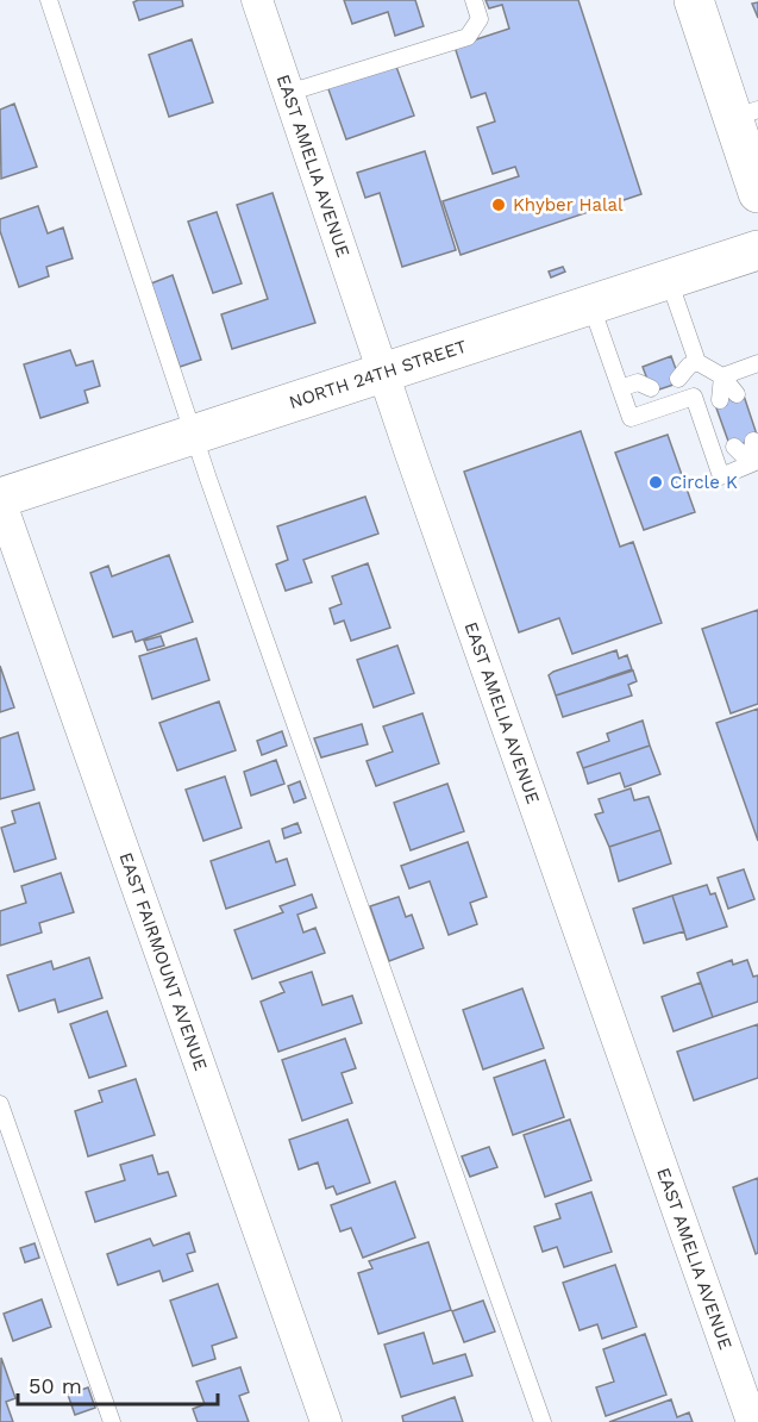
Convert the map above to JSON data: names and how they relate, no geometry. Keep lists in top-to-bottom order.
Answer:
{
  "streets": {
    "main road": ["NORTH 24TH STREET"],
    "street": ["EAST AMELIA AVENUE", "EAST FAIRMOUNT AVENUE"]
  },
  "crossings": [
    ["EAST AMELIA AVENUE", "NORTH 24TH STREET"],
    ["NORTH 24TH STREET", "EAST FAIRMOUNT AVENUE"]
  ],
  "places": ["Khyber Halal", "Circle K"],
  "scale_bar": "50 m"
}
